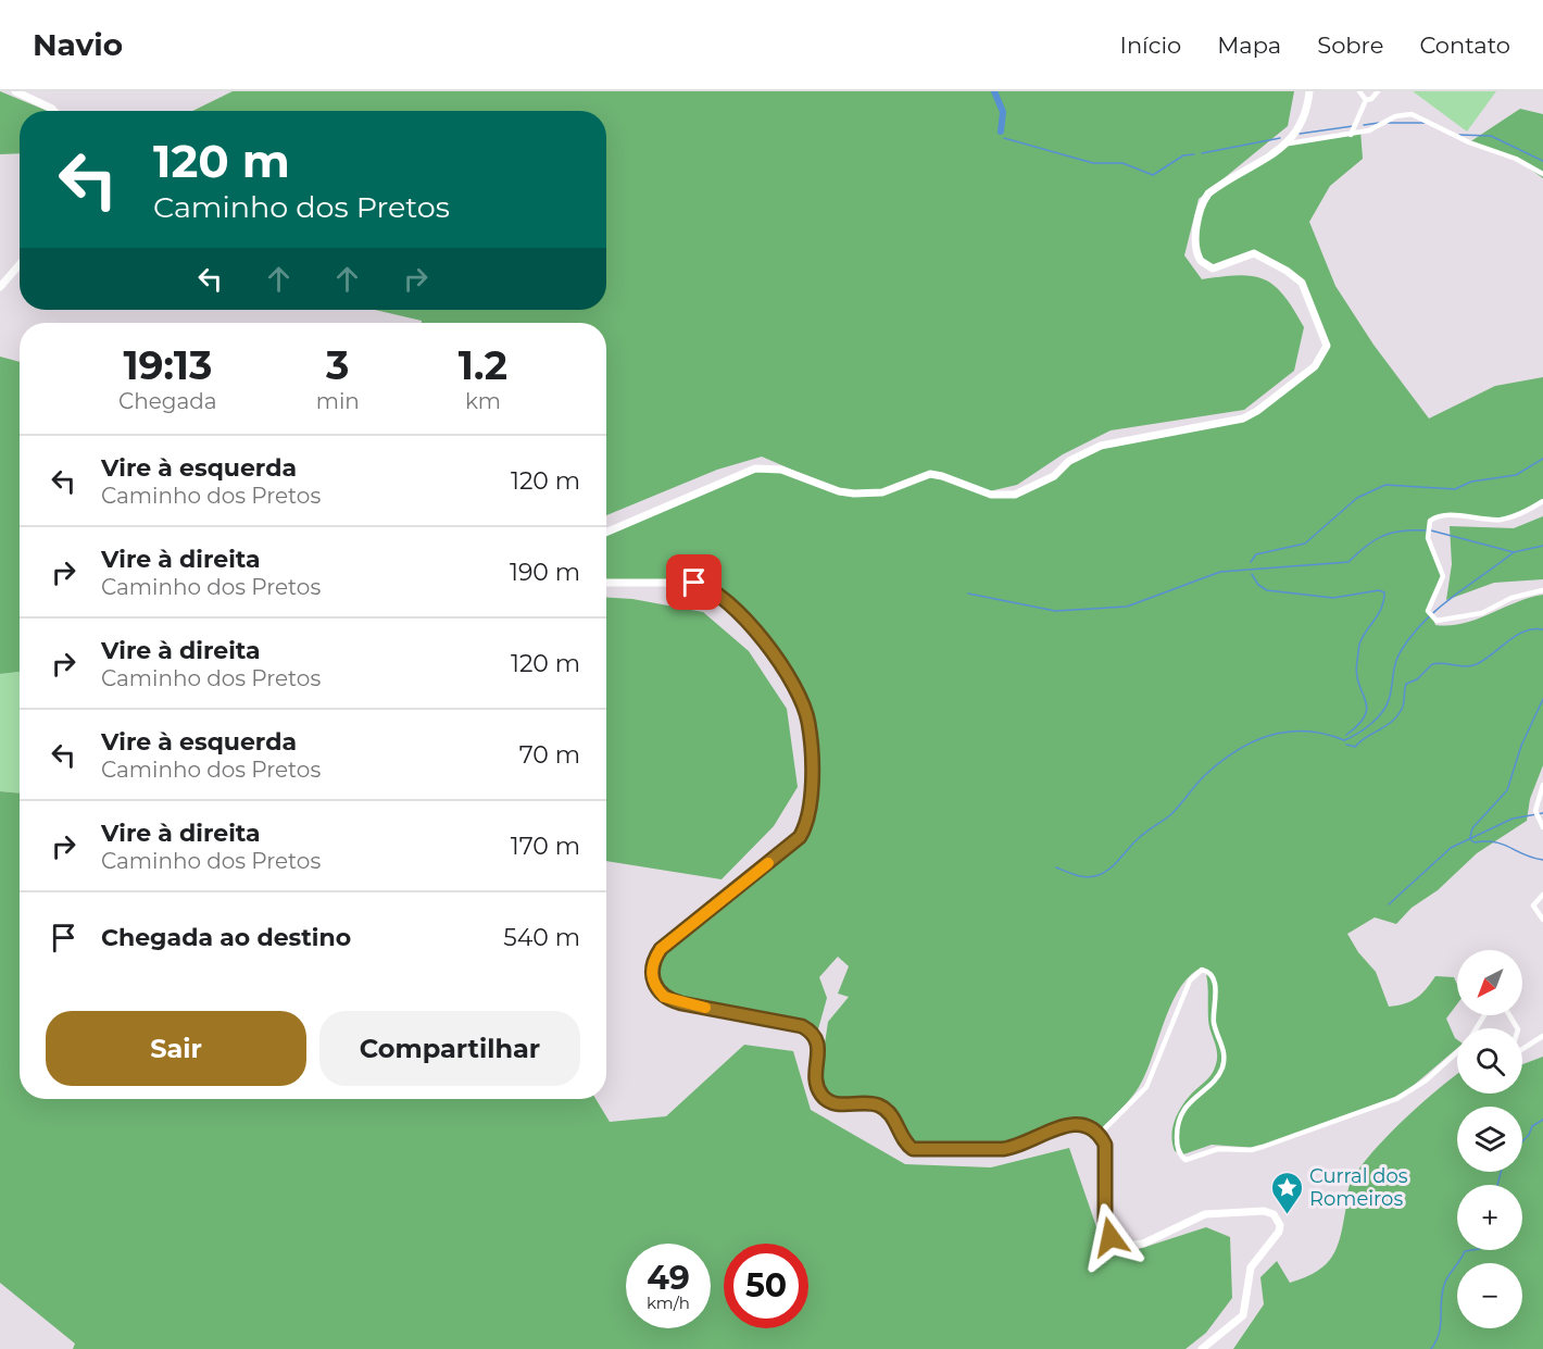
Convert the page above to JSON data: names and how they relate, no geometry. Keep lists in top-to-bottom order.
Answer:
{
  "places": {
    "place": ["Curral dos Romeiros"]
  },
  "north": "bottom left",
  "page": {
    "header": "Navio",
    "nav": [
      "Início",
      "Mapa",
      "Sobre",
      "Contato"
    ],
    "turn": ["120 m", "Caminho dos Pretos"],
    "eta": [
      "19:13",
      "Chegada",
      "3",
      "min",
      "1.2",
      "km"
    ],
    "list": [
      {
        "name": "Vire à esquerda",
        "note": "Caminho dos Pretos",
        "value": "120 m"
      },
      {
        "name": "Vire à direita",
        "note": "Caminho dos Pretos",
        "value": "190 m"
      },
      {
        "name": "Vire à direita",
        "note": "Caminho dos Pretos",
        "value": "120 m"
      },
      {
        "name": "Vire à esquerda",
        "note": "Caminho dos Pretos",
        "value": "70 m"
      },
      {
        "name": "Vire à direita",
        "note": "Caminho dos Pretos",
        "value": "170 m"
      },
      {
        "name": "Chegada ao destino",
        "value": "540 m"
      }
    ],
    "map_buttons": ["+", "−"],
    "buttons": ["Sair", "Compartilhar"],
    "speed": "49 km/h",
    "limit": "50"
  }
}
